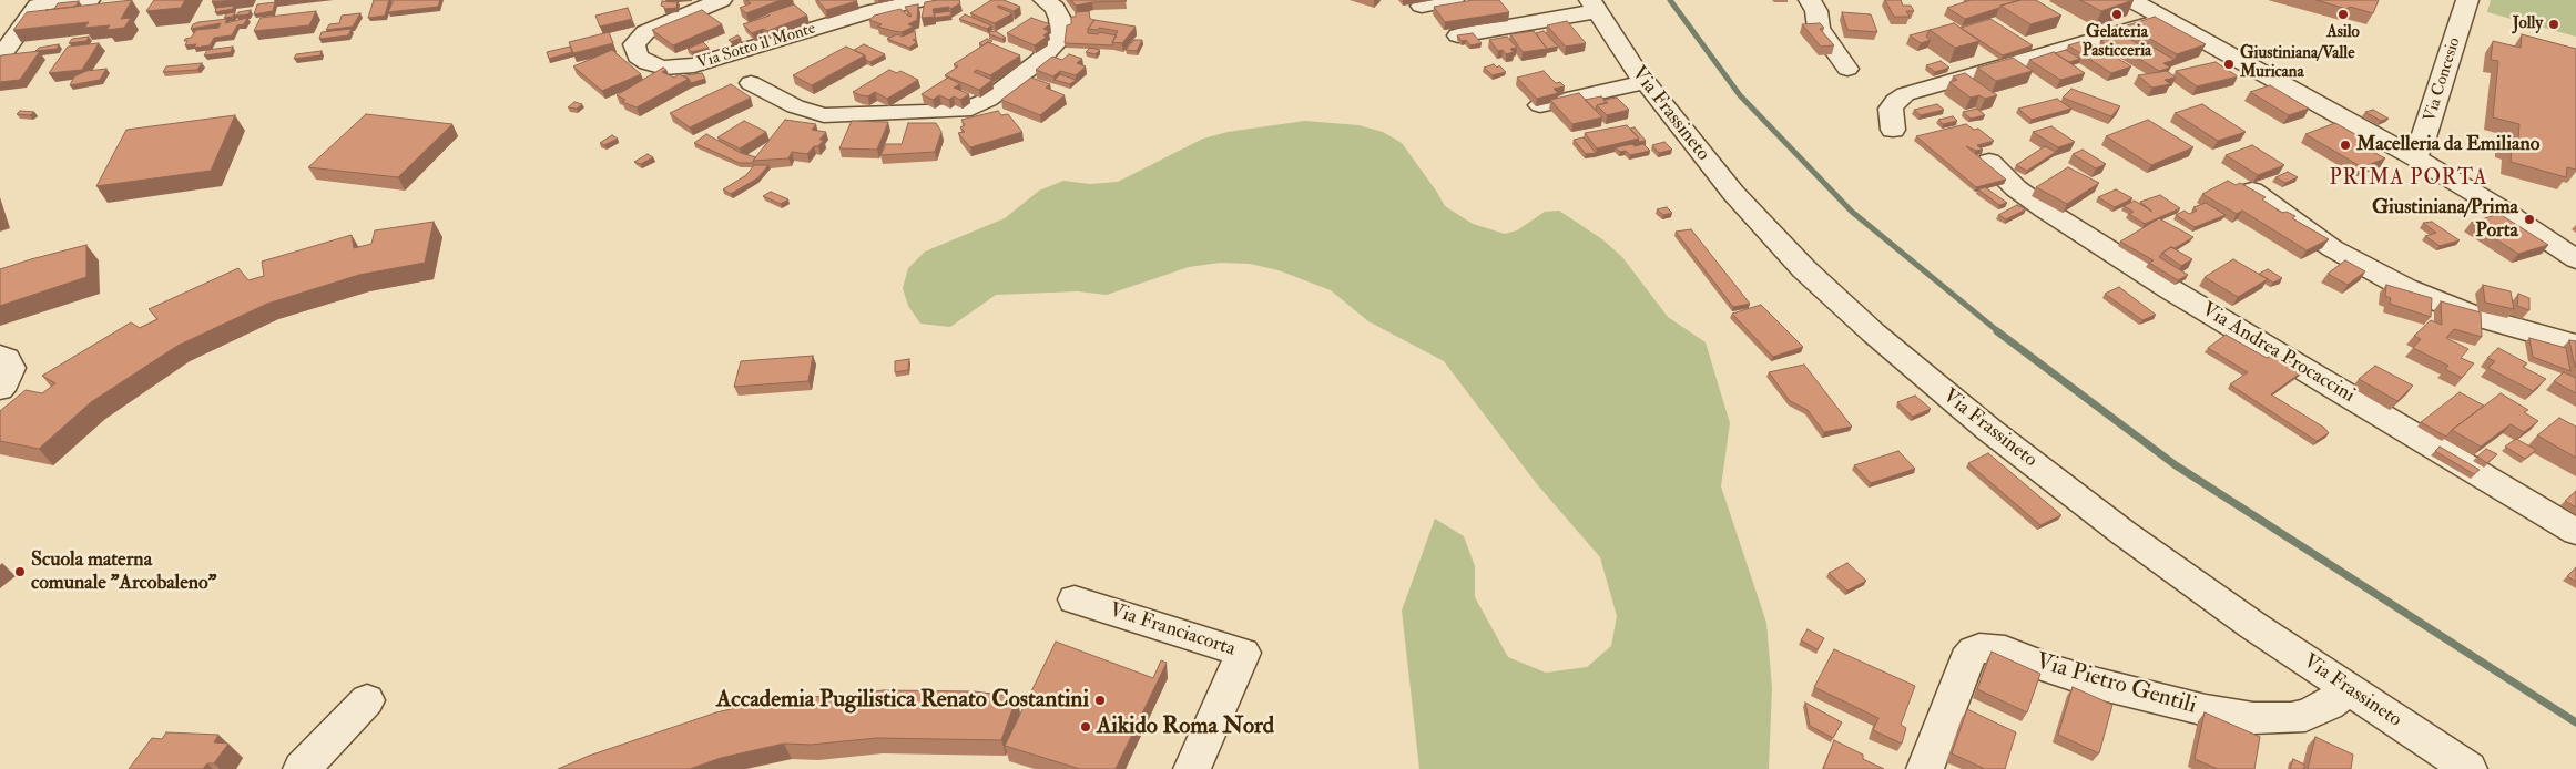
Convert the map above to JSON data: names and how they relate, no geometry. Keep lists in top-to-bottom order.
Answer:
{
  "streets": {
    "street": [
      "Via Sotto il Monte",
      "Via Concesio",
      "Via Frassineto",
      "Via Andrea Procaccini",
      "Via Franciacorta",
      "Via Pietro Gentili"
    ]
  },
  "crossings": [
    ["Via Frassineto", "Via Pietro Gentili"]
  ],
  "districts": ["PRIMA PORTA"],
  "places": [
    "Gelateria Pasticceria",
    "Asilo",
    "Jolly",
    "Giustiniana/Valle Muricana",
    "Macelleria da Emiliano",
    "Giustiniana/Prima Porta",
    "Scuola materna comunale \"Arcobaleno\"",
    "Accademia Pugilistica Renato Costantini",
    "Aikido Roma Nord"
  ]
}
